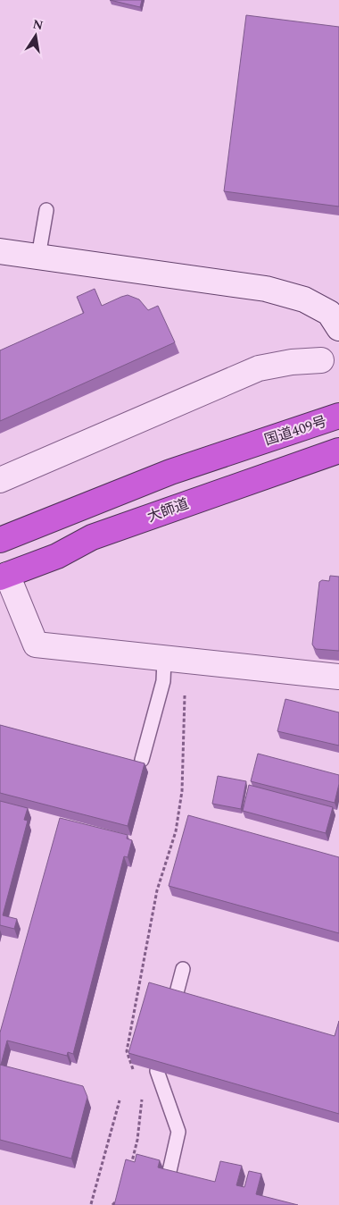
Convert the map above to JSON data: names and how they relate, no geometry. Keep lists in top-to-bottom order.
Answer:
{
  "streets": {
    "highway": ["国道409号", "大師道"]
  },
  "north": "top"
}
